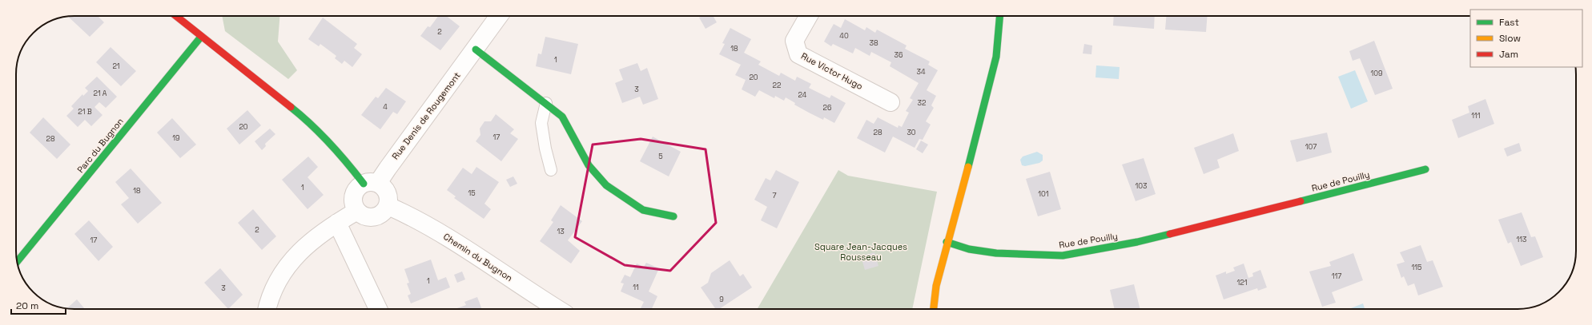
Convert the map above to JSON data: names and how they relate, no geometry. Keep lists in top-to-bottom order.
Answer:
{
  "streets": {
    "street": [
      "Rue Victor Hugo",
      "Rue Denis de Rougemont",
      "Parc du Bugnon",
      "Rue de Pouilly",
      "Chemin du Bugnon"
    ]
  },
  "crossings": [
    ["Rue Denis de Rougemont", "Chemin du Bugnon"]
  ],
  "parks": ["Square Jean-Jacques Rousseau"],
  "house_numbers": [
    "2",
    "40",
    "38",
    "18",
    "36",
    "1",
    "21",
    "34",
    "109",
    "20",
    "22",
    "3",
    "21 A",
    "24",
    "32",
    "4",
    "26",
    "21 B",
    "111",
    "20",
    "28",
    "30",
    "17",
    "19",
    "28",
    "107",
    "5",
    "103",
    "1",
    "18",
    "15",
    "101",
    "7",
    "2",
    "13",
    "113",
    "17",
    "115",
    "117",
    "1",
    "121",
    "11",
    "3",
    "9"
  ],
  "legend": ["Fast", "Slow", "Jam"],
  "scale_bar": "20 m"
}
